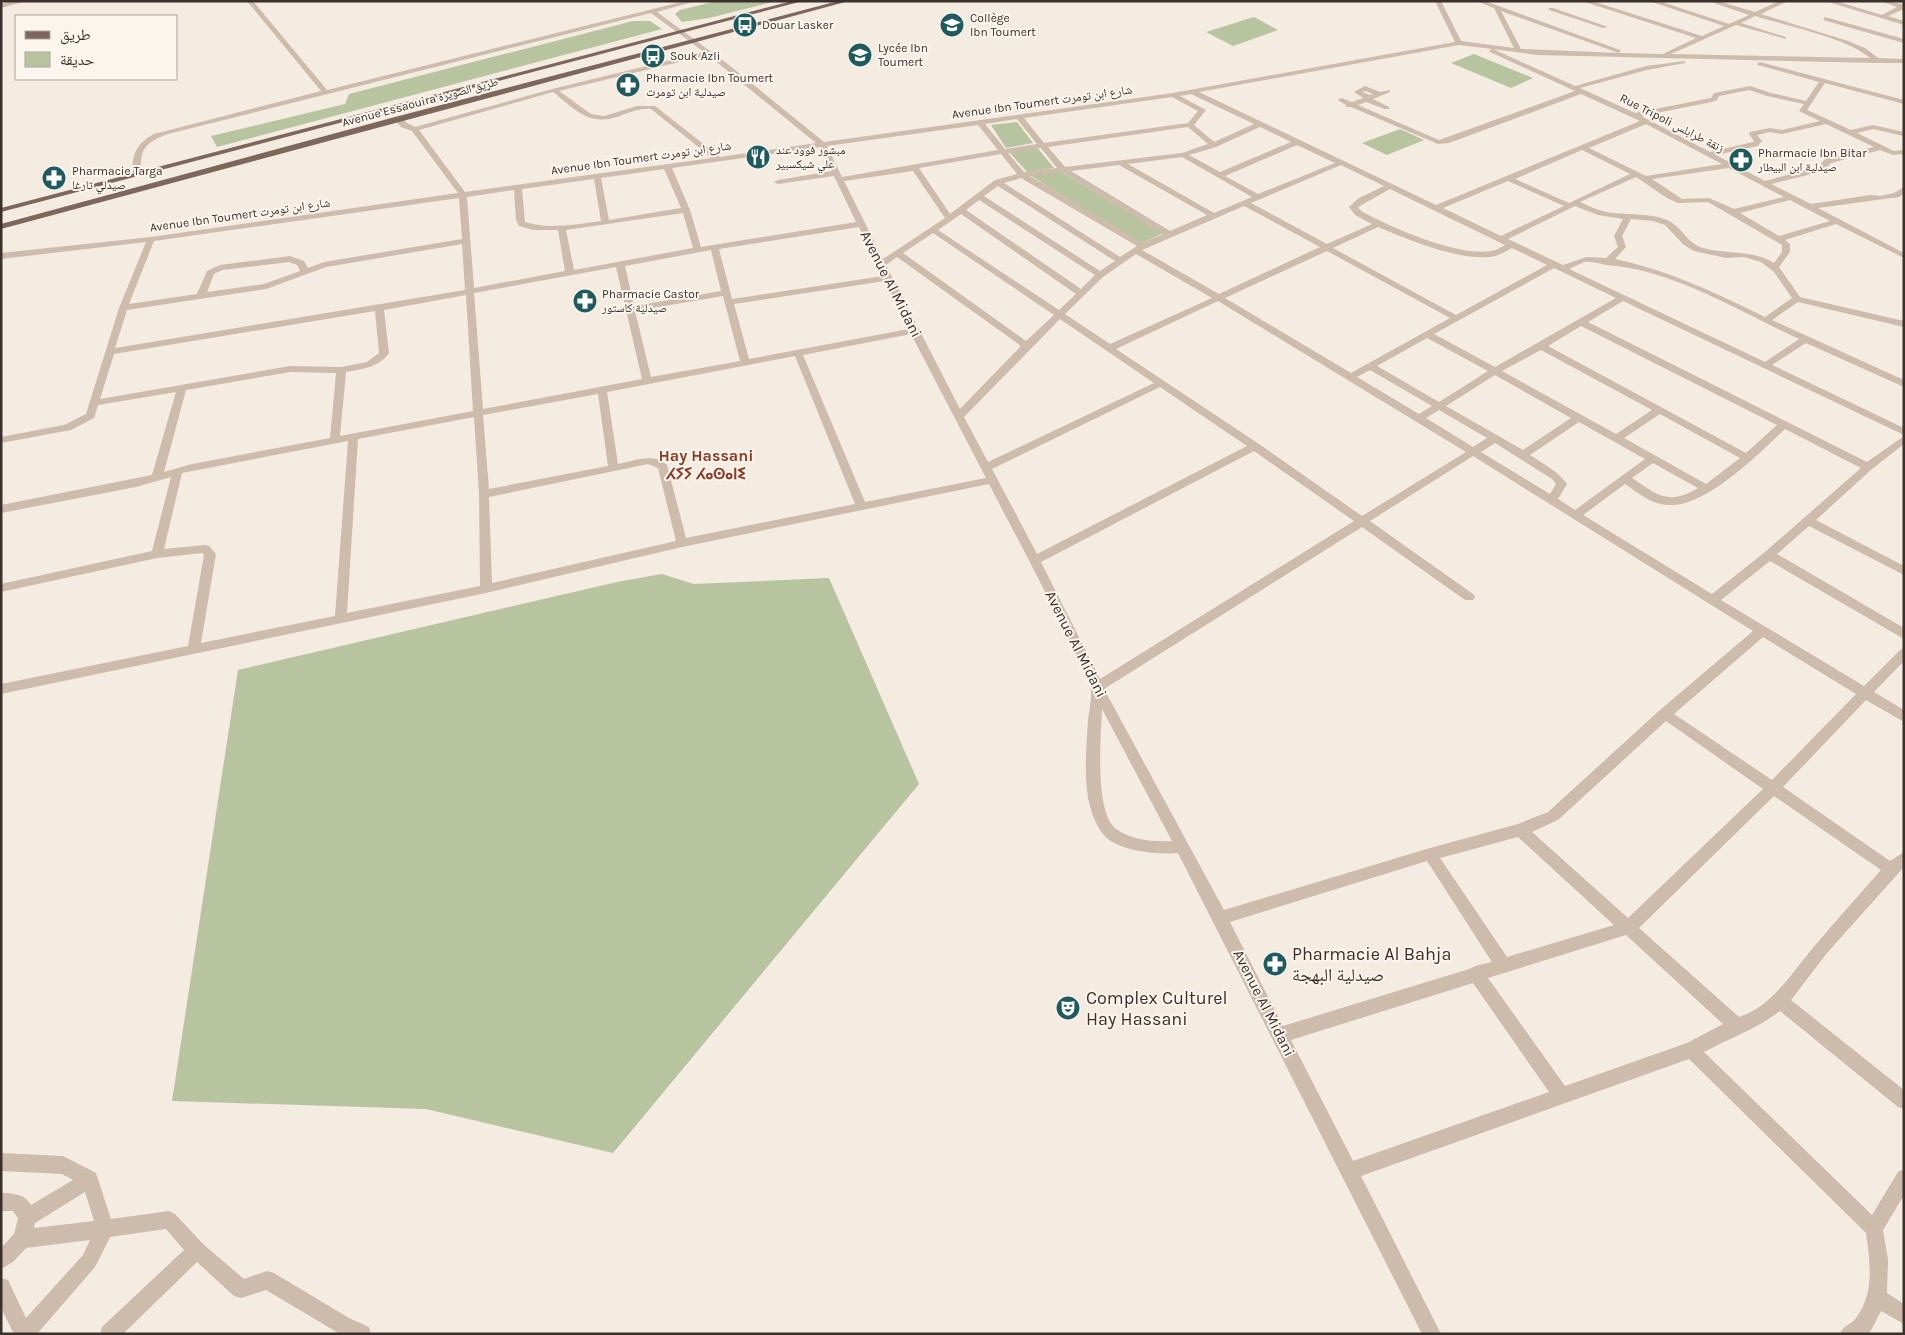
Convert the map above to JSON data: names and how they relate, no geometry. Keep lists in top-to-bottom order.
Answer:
{
  "streets": {
    "main road": ["Avenue Essaouira طريق الصويرة"],
    "street": ["Avenue Ibn Toumert شارع ابن تومرت", "Rue Tripoli زنقة طرابلس", "Avenue Al Midani"]
  },
  "crossings": [
    ["Avenue Essaouira طريق الصويرة", "Avenue Al Midani"],
    ["Avenue Ibn Toumert شارع ابن تومرت", "Rue Tripoli زنقة طرابلس"],
    ["Avenue Ibn Toumert شارع ابن تومرت", "Avenue Al Midani"]
  ],
  "districts": ["Hay Hassani ⵃⵢⵢ ⵃⴰⵙⴰⵏⵉ"],
  "places": {
    "bus stop": ["Douar Lasker", "Souk Azli"],
    "school or university": ["Collège Ibn Toumert", "Lycée Ibn Toumert"],
    "pharmacy": [
      "Pharmacie Ibn Toumert صيدلية ابن تومرت",
      "Pharmacie Ibn Bitar صيدلية ابن البيطار",
      "Pharmacie Targa صيدلي تارغا",
      "Pharmacie Castor صيدلية كاستور",
      "Pharmacie Al Bahja صيدلية البهجة"
    ],
    "restaurant": ["مبشور فوود عند علي شيكسبير"],
    "theatre": ["Complex Culturel Hay Hassani"]
  },
  "legend": ["طريق", "حديقة"]
}
